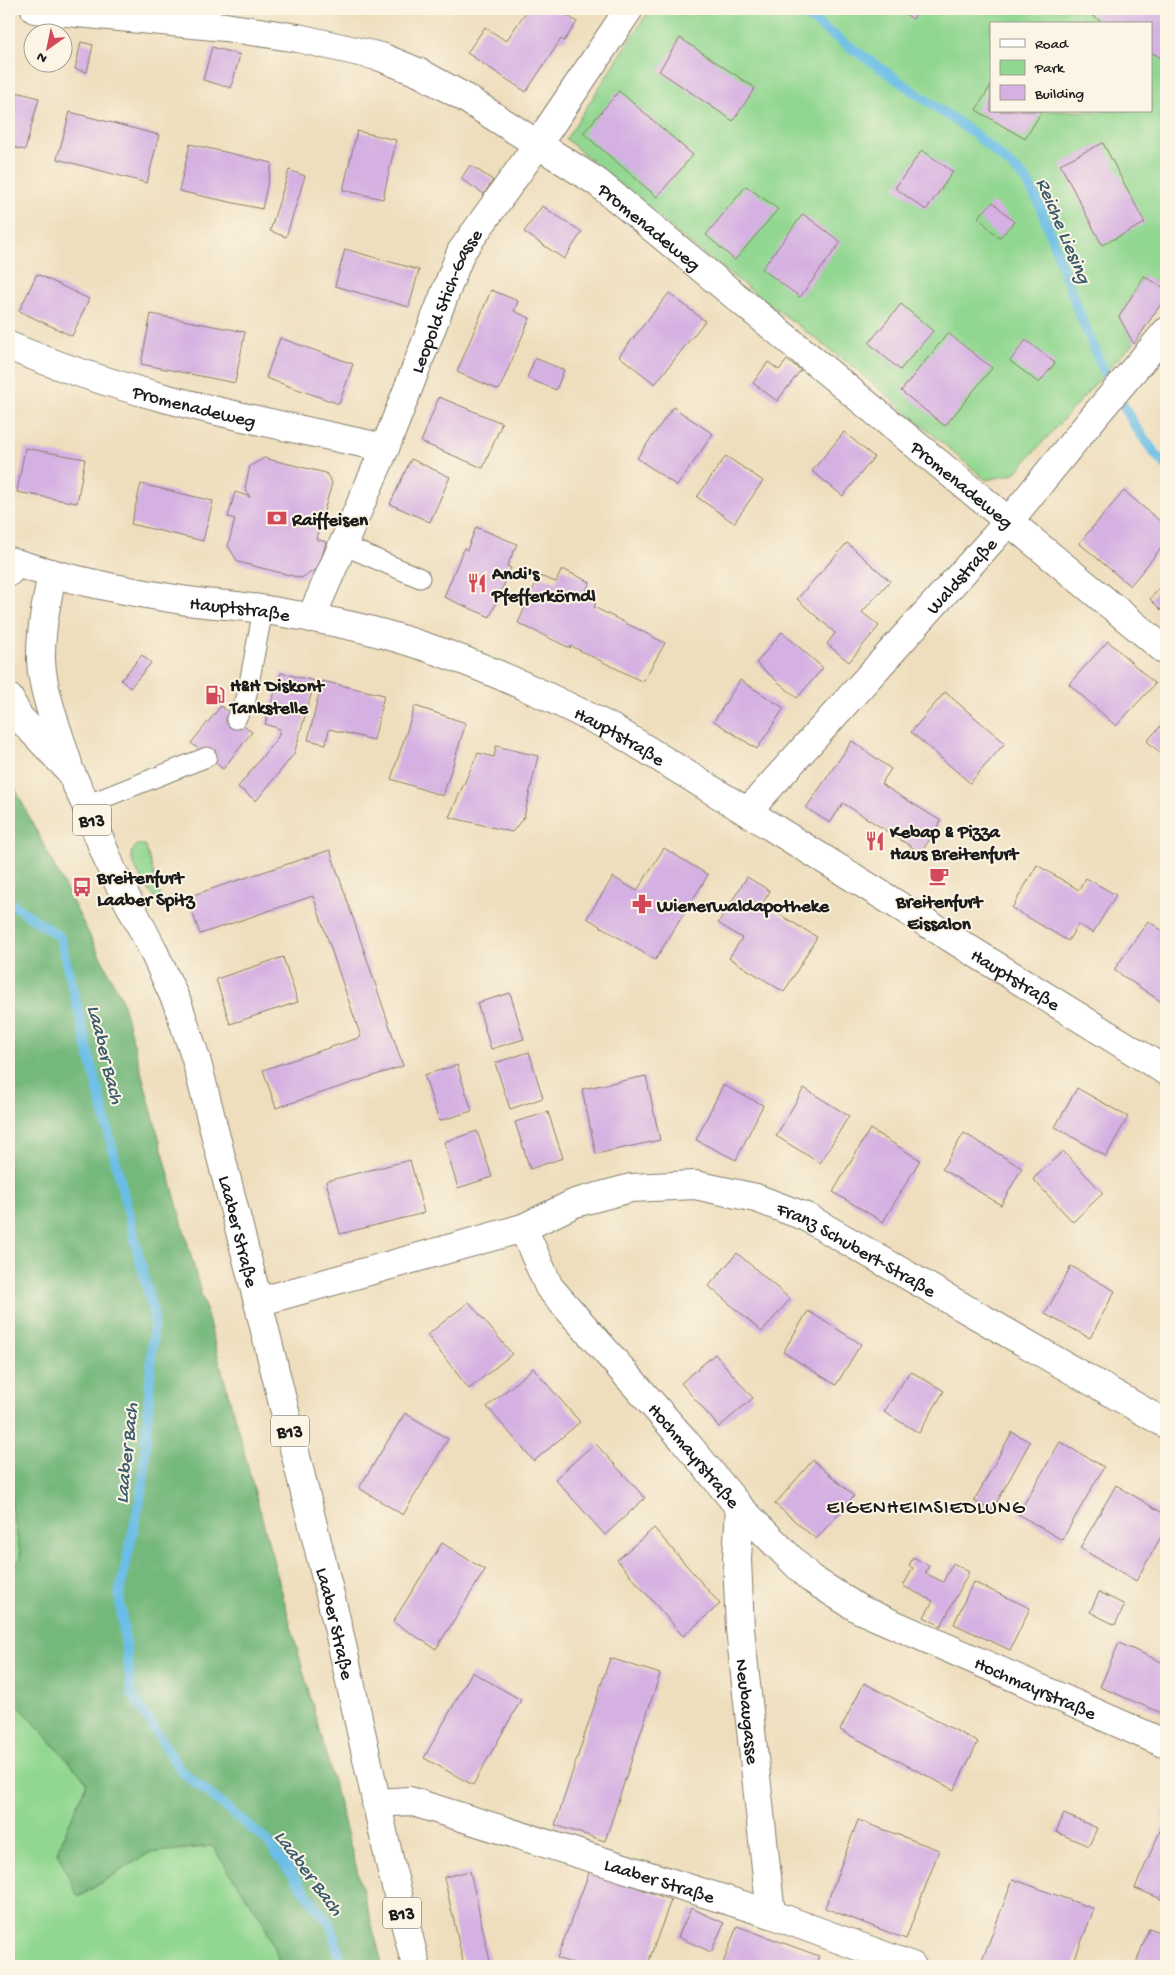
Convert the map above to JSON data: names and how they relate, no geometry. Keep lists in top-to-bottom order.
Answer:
{
  "streets": {
    "street": [
      "Promenadeweg",
      "Leopold Stich-Gasse",
      "Waldstraße",
      "Hauptstraße",
      "B13",
      "Laaber Straße",
      "Franz Schubert-Straße",
      "Hochmayrstraße",
      "Neubaugasse"
    ]
  },
  "crossings": [
    ["Promenadeweg", "Leopold Stich-Gasse"],
    ["Promenadeweg", "Waldstraße"],
    ["Leopold Stich-Gasse", "Hauptstraße"],
    ["Waldstraße", "Hauptstraße"],
    ["Laaber Straße", "Neubaugasse"],
    ["Franz Schubert-Straße", "Hochmayrstraße"],
    ["Hochmayrstraße", "Neubaugasse"]
  ],
  "districts": ["EIGENHEIMSIEDLUNG"],
  "water": ["Reiche Liesing", "Laaber Bach"],
  "places": {
    "bank": ["Raiffeisen"],
    "restaurant": ["Andi's Pfefferkörndl", "Kebap & Pizza Haus Breitenfurt"],
    "fuel station": ["H&H Diskont Tankstelle"],
    "cafe": ["Breitenfurt Eissalon"],
    "bus stop": ["Breitenfurt Laaber Spitz"],
    "pharmacy": ["Wienerwaldapotheke"]
  },
  "legend": ["Road", "Park", "Building"],
  "north": "bottom left"
}
